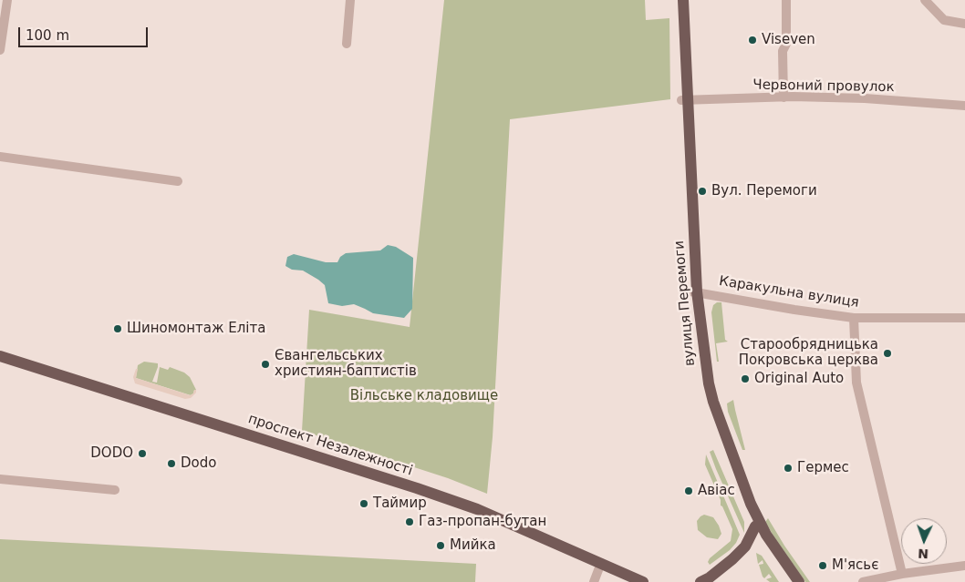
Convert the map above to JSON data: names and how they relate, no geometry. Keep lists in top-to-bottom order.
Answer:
{
  "streets": {
    "main road": ["вулиця Перемоги", "проспект Незалежності"],
    "street": ["Червоний провулок", "Каракульна вулиця"]
  },
  "crossings": [
    ["Червоний провулок", "вулиця Перемоги"],
    ["Каракульна вулиця", "вулиця Перемоги"]
  ],
  "parks": ["Вільське кладовище"],
  "places": [
    "Viseven",
    "Вул. Перемоги",
    "Шиномонтаж Еліта",
    "Старообрядницька Покровська церква",
    "Євангельських християн-баптистів",
    "Original Auto",
    "DODO",
    "Dodo",
    "Гермес",
    "Авіас",
    "Таймир",
    "Газ-пропан-бутан",
    "Мийка",
    "М'ясьє"
  ],
  "scale_bar": "100 m",
  "north": "bottom"
}
